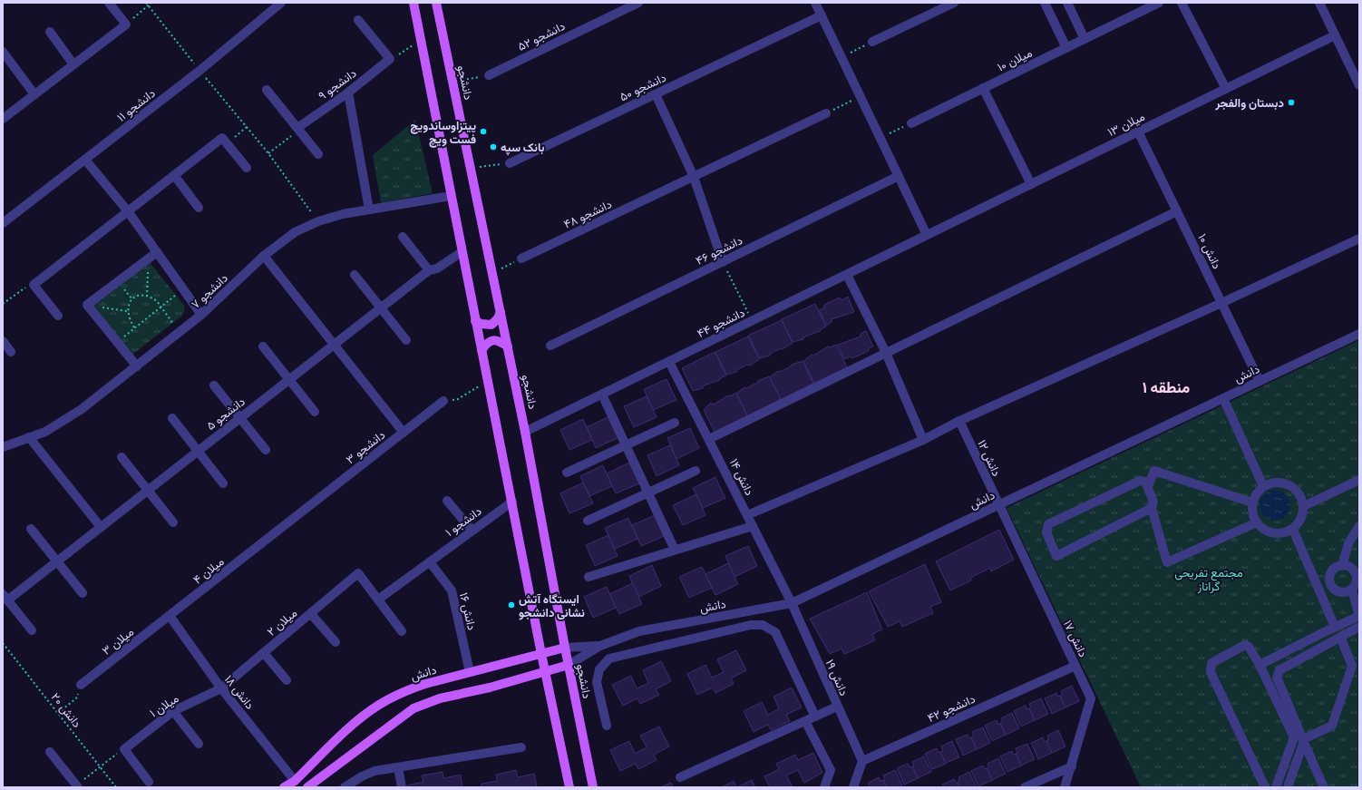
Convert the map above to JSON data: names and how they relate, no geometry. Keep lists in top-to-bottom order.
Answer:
{
  "streets": {
    "main road": ["دانشجو", "دانش"],
    "street": [
      "دانشجو ۵۲",
      "میلان ۱۰",
      "دانشجو ۹",
      "دانشجو ۵۰",
      "دانشجو ۱۱",
      "میلان ۱۳",
      "دانشجو ۴۸",
      "دانشجو ۴۶",
      "دانش ۱۰",
      "دانشجو ۷",
      "دانشجو ۴۴",
      "دانشجو ۵",
      "دانشجو ۳",
      "دانش ۱۲",
      "دانش ۱۴",
      "دانشجو ۱",
      "میلان ۴",
      "دانش ۱۶",
      "میلان ۲",
      "دانش ۱۷",
      "میلان ۳",
      "دانش ۱۹",
      "دانش ۱۸",
      "میلان ۱",
      "دانشجو ۴۲"
    ],
    "path": ["دانش ۲۰"]
  },
  "crossings": [
    ["دانشجو", "دانشجو ۴۴"],
    ["دانشجو", "دانش"],
    ["میلان ۱۳", "دانش ۱۰"],
    ["میلان ۱۳", "دانشجو ۴۴"],
    ["دانش ۱۰", "دانش"],
    ["دانشجو ۴۴", "دانش ۱۴"],
    ["دانش", "دانش ۱۲"],
    ["دانش", "دانش ۱۴"],
    ["دانش", "دانش ۱۶"],
    ["دانش", "دانش ۱۷"],
    ["دانش", "دانش ۱۹"],
    ["دانش", "دانش ۱۸"],
    ["دانشجو ۳", "میلان ۴"],
    ["دانش ۱۲", "دانش ۱۷"],
    ["دانش ۱۴", "دانش ۱۹"],
    ["دانشجو ۱", "دانش ۱۶"],
    ["میلان ۴", "میلان ۳"],
    ["میلان ۴", "دانش ۱۸"],
    ["میلان ۲", "دانش ۱۸"],
    ["میلان ۲", "میلان ۱"],
    ["دانش ۱۷", "دانشجو ۴۲"],
    ["میلان ۳", "دانش ۱۸"],
    ["دانش ۱۹", "دانشجو ۴۲"],
    ["دانش ۱۸", "میلان ۱"]
  ],
  "districts": ["منطقه ۱"],
  "parks": ["مجتمع تفریحی گراناز"],
  "places": [
    "دبستان والفجر",
    "پیتزاوساندویچ فست ویچ",
    "بانک سپه",
    "ایستگاه آتش نشانی دانشجو"
  ]
}
